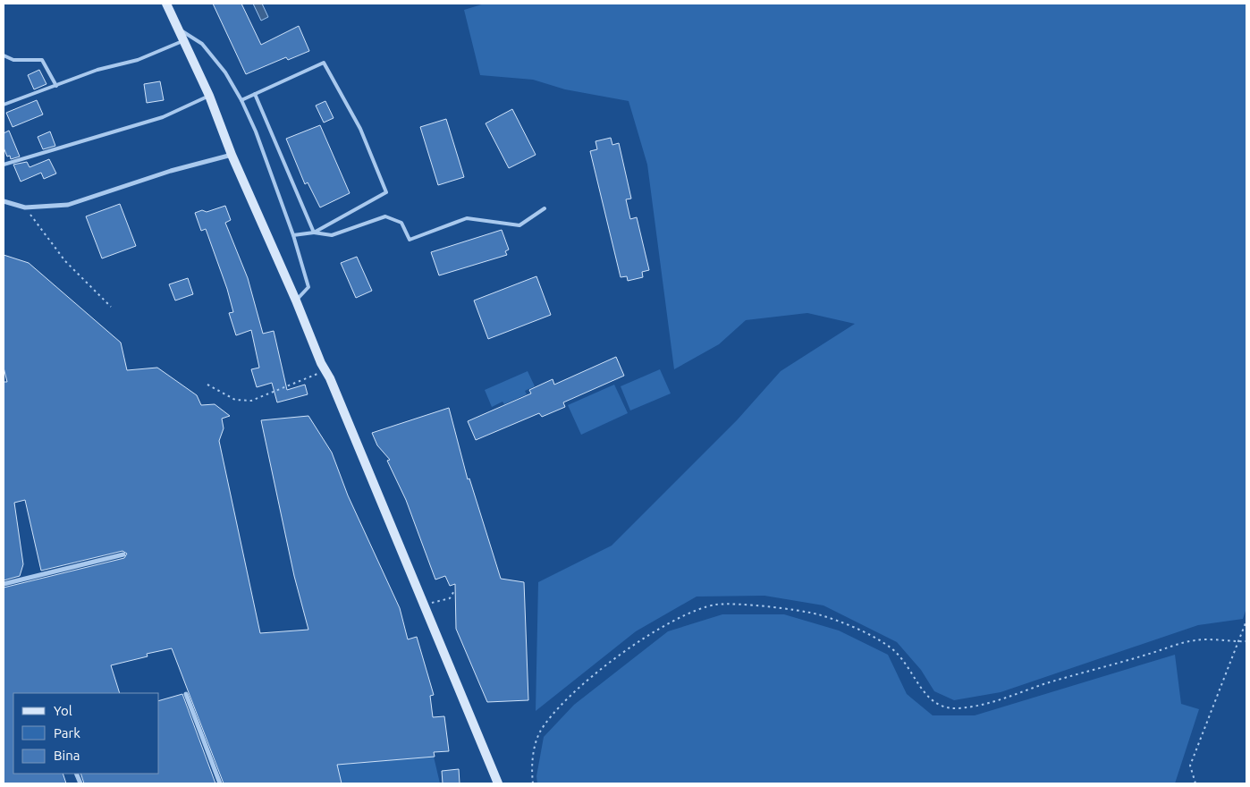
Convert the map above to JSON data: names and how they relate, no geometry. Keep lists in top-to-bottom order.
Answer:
{
  "legend": ["Yol", "Park", "Bina"]
}
